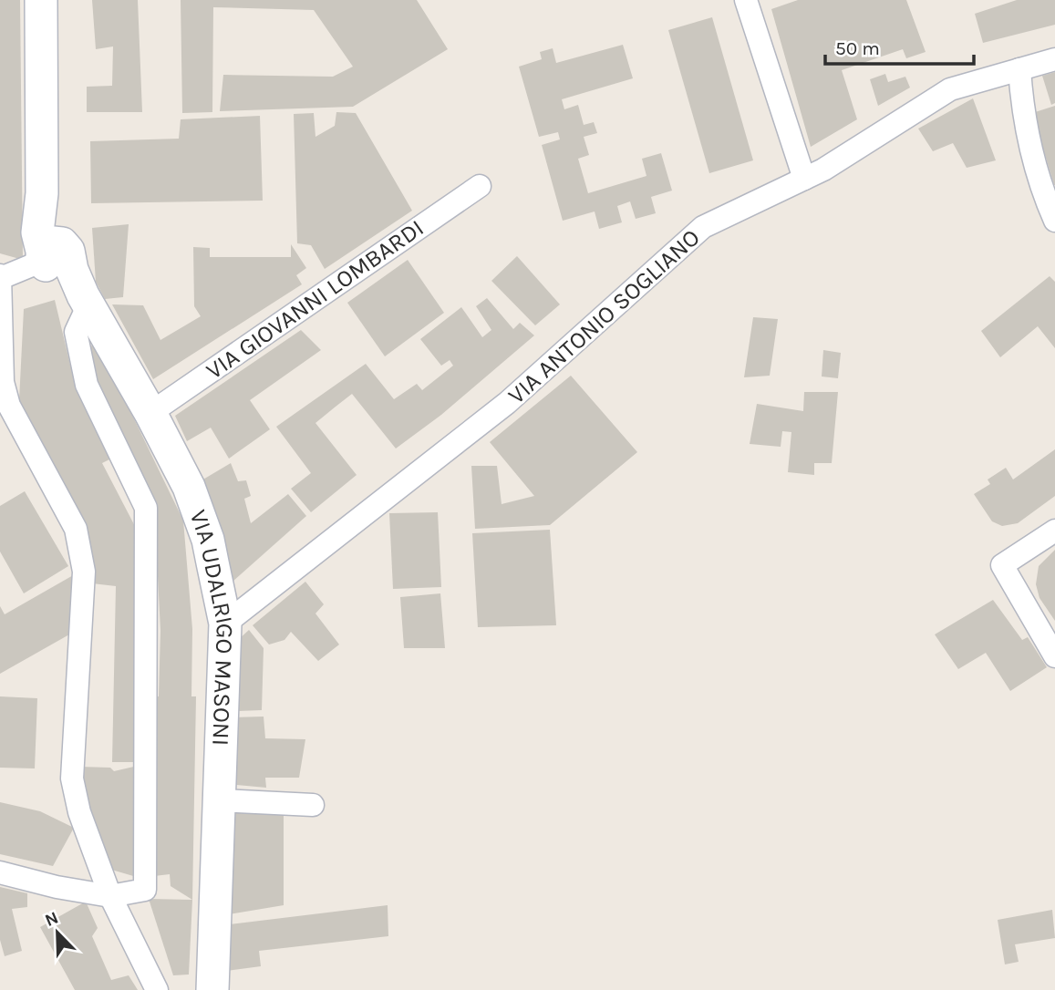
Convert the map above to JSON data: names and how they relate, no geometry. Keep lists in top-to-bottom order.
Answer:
{
  "streets": {
    "street": ["VIA GIOVANNI LOMBARDI", "VIA ANTONIO SOGLIANO", "VIA UDALRIGO MASONI"]
  },
  "crossings": [
    ["VIA GIOVANNI LOMBARDI", "VIA UDALRIGO MASONI"],
    ["VIA ANTONIO SOGLIANO", "VIA UDALRIGO MASONI"]
  ],
  "scale_bar": "50 m",
  "north": "top left"
}
